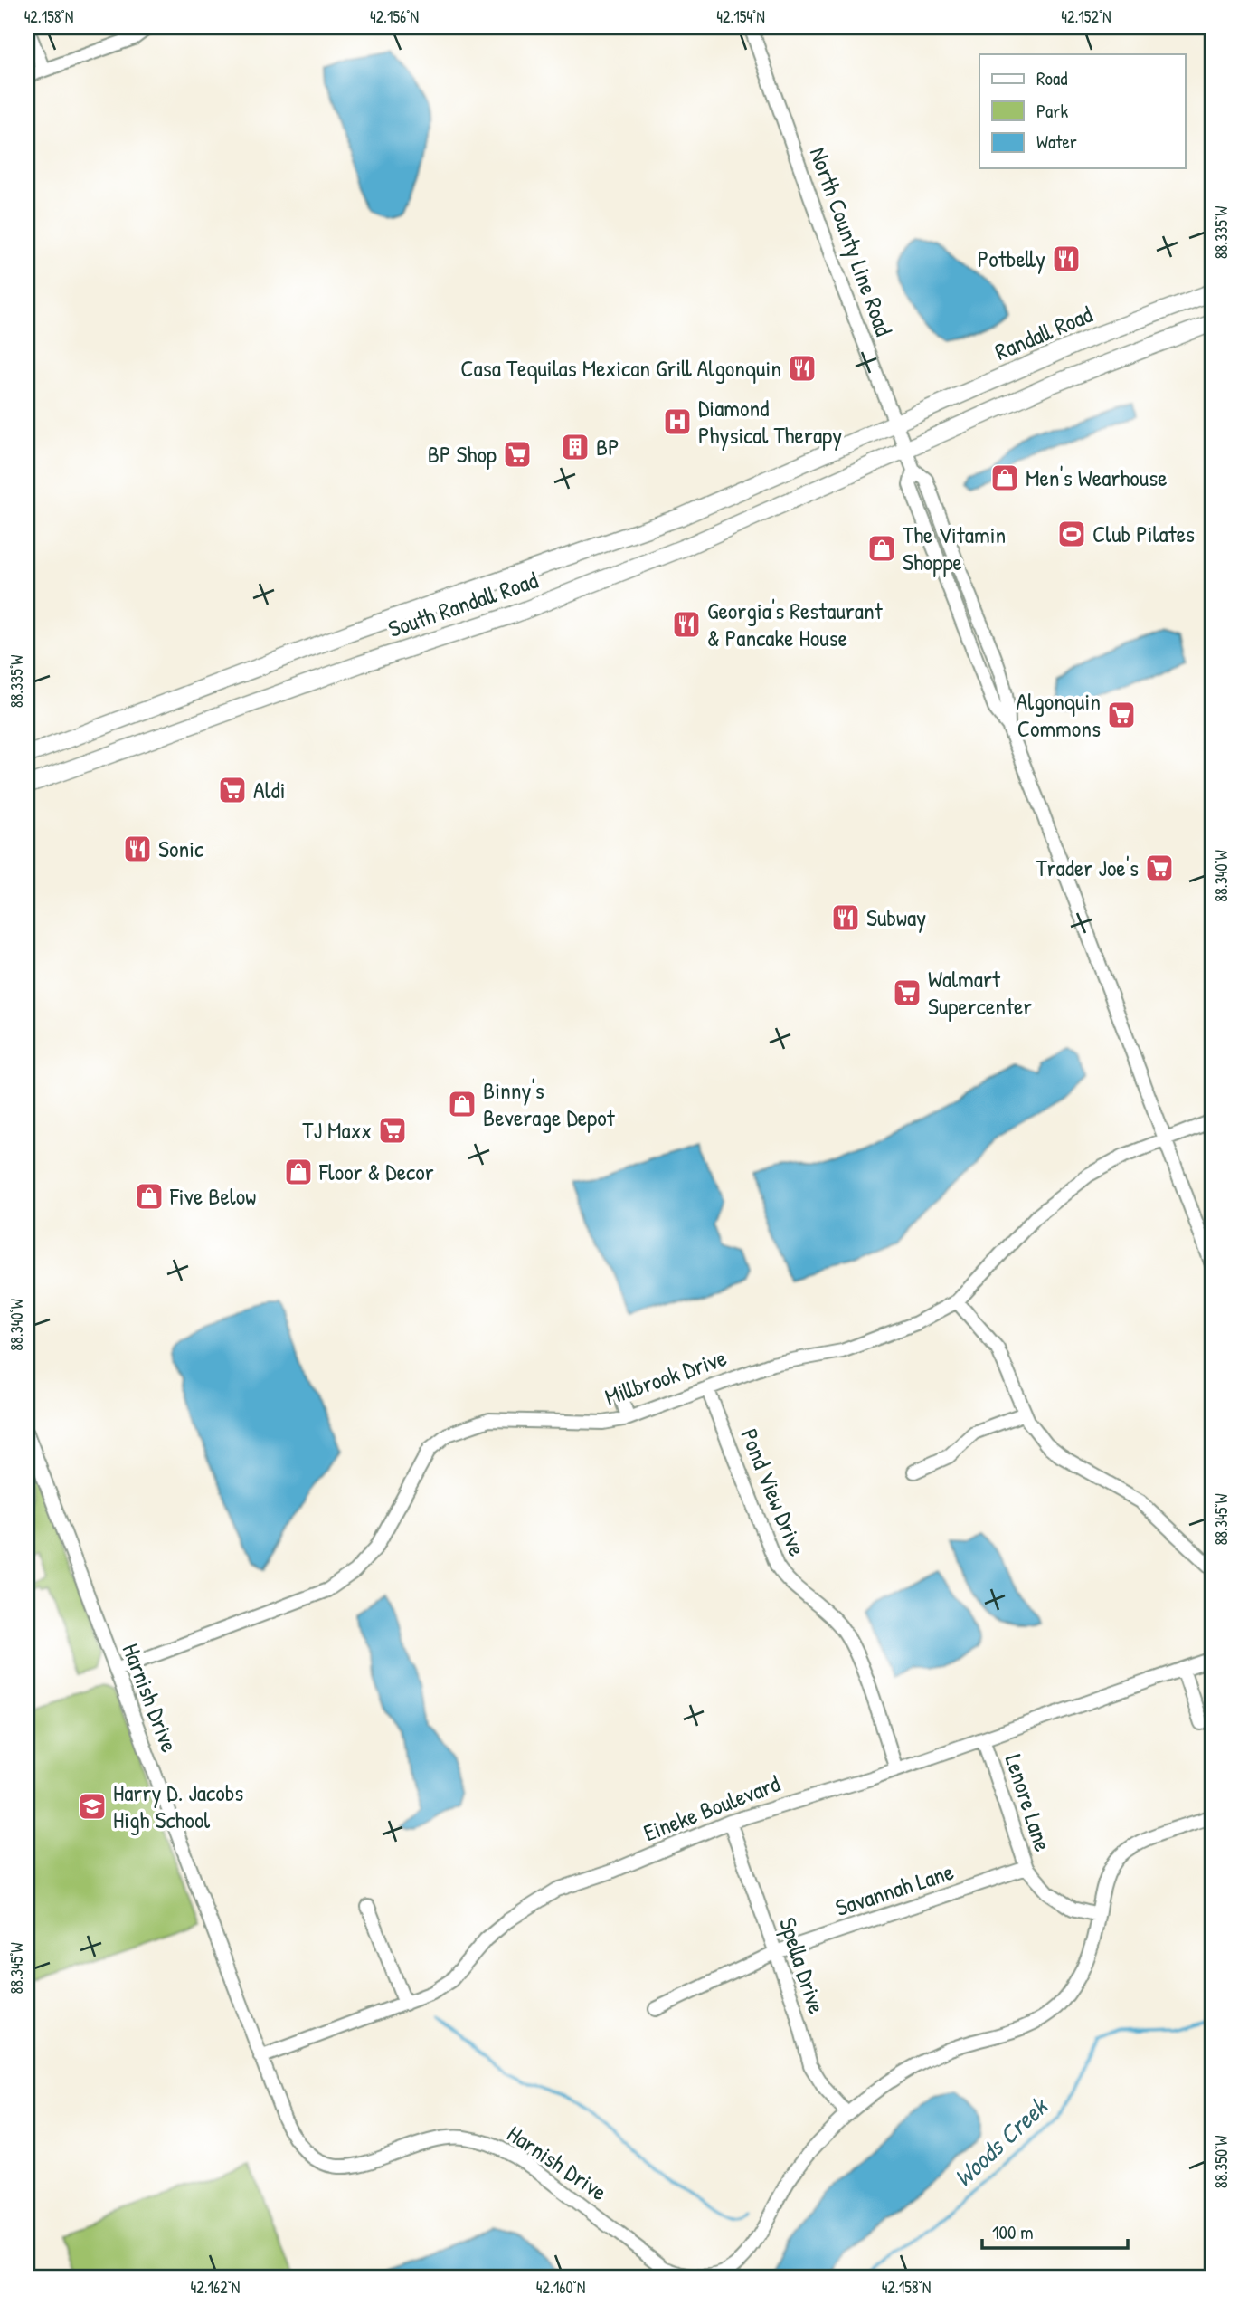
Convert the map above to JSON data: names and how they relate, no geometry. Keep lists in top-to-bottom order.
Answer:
{
  "streets": {
    "main road": ["Randall Road", "South Randall Road"],
    "street": [
      "North County Line Road",
      "Millbrook Drive",
      "Pond View Drive",
      "Harnish Drive",
      "Lenore Lane",
      "Eineke Boulevard",
      "Savannah Lane",
      "Spella Drive"
    ]
  },
  "crossings": [
    ["North County Line Road", "Randall Road"],
    ["North County Line Road", "South Randall Road"],
    ["North County Line Road", "Millbrook Drive"],
    ["Randall Road", "South Randall Road"],
    ["Millbrook Drive", "Pond View Drive"],
    ["Millbrook Drive", "Harnish Drive"],
    ["Pond View Drive", "Eineke Boulevard"],
    ["Harnish Drive", "Lenore Lane"],
    ["Harnish Drive", "Eineke Boulevard"],
    ["Harnish Drive", "Spella Drive"],
    ["Lenore Lane", "Eineke Boulevard"],
    ["Lenore Lane", "Savannah Lane"],
    ["Eineke Boulevard", "Spella Drive"],
    ["Savannah Lane", "Spella Drive"]
  ],
  "water": ["Woods Creek"],
  "places": {
    "restaurant": [
      "Potbelly",
      "Casa Tequilas Mexican Grill Algonquin",
      "Georgia's Restaurant & Pancake House",
      "Sonic",
      "Subway"
    ],
    "hospital": ["Diamond Physical Therapy"],
    "building": ["BP"],
    "supermarket": [
      "BP Shop",
      "Algonquin Commons",
      "Aldi",
      "Trader Joe's",
      "Walmart Supercenter",
      "TJ Maxx"
    ],
    "shop": [
      "Men's Wearhouse",
      "The Vitamin Shoppe",
      "Binny's Beverage Depot",
      "Floor & Decor",
      "Five Below"
    ],
    "sports": ["Club Pilates"],
    "school or university": ["Harry D. Jacobs High School"]
  },
  "legend": ["Road", "Park", "Water"],
  "scale_bar": "100 m",
  "coordinates": [
    "42.158°N",
    "42.156°N",
    "42.154°N",
    "42.152°N",
    "88.335°W",
    "88.340°W",
    "88.345°W",
    "88.350°W",
    "42.162°N",
    "42.160°N"
  ]
}
